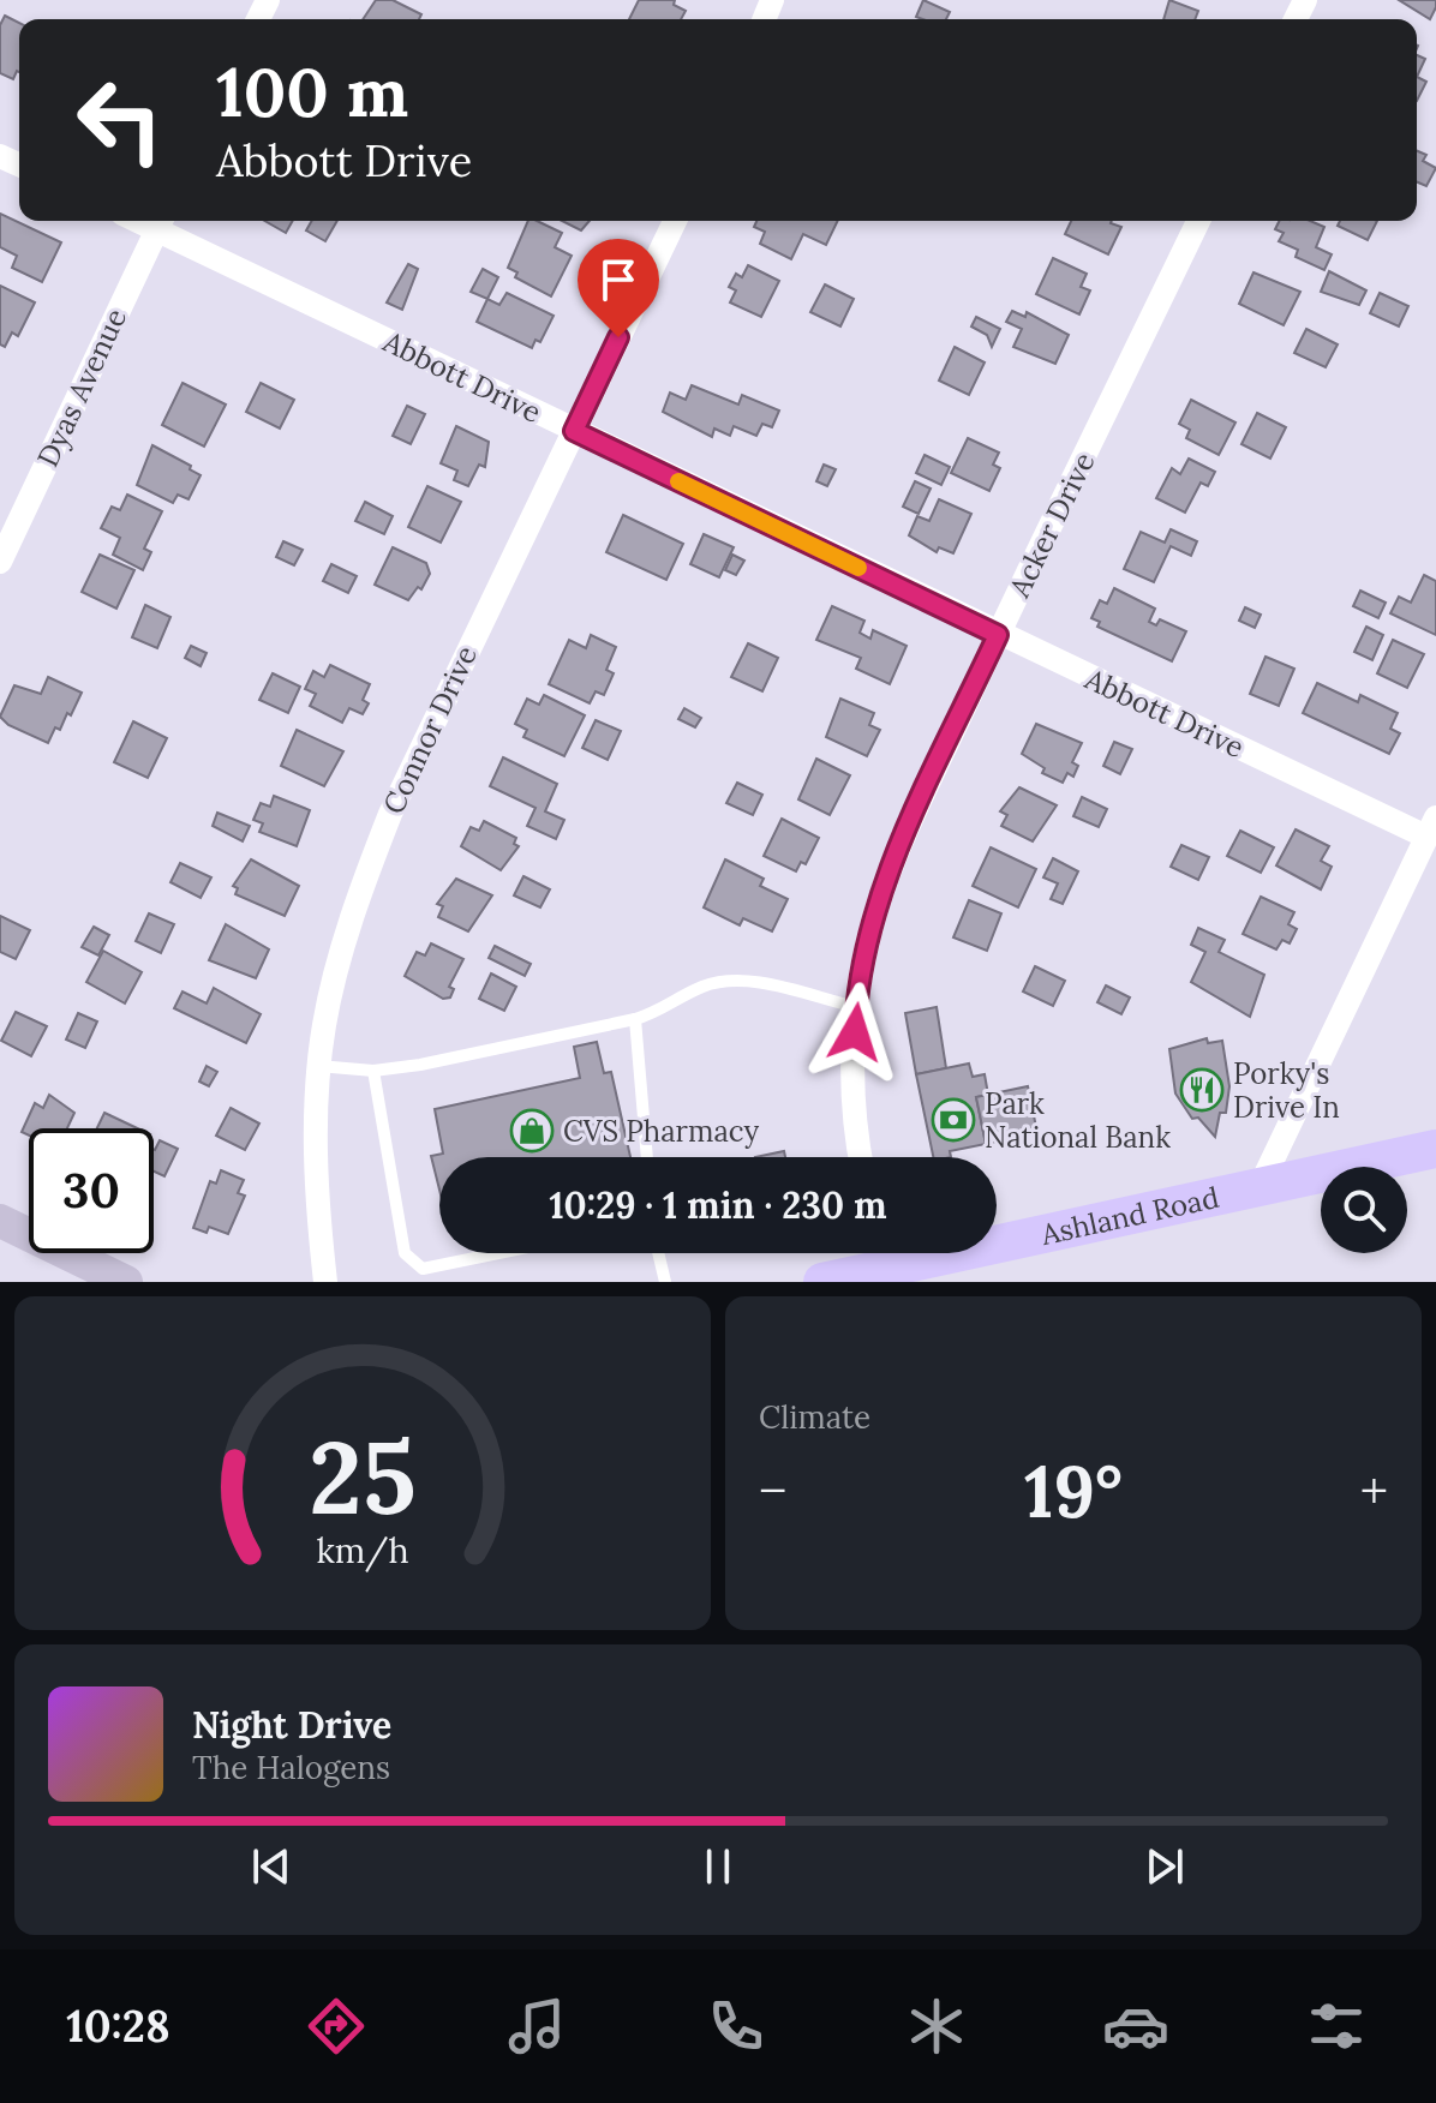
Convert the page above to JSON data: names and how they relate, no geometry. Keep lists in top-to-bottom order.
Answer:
{
  "streets": {
    "main road": ["Ashland Road"],
    "street": [
      "Abbott Drive",
      "Dyas Avenue",
      "Acker Drive",
      "Connor Drive"
    ]
  },
  "crossings": [
    ["Abbott Drive", "Dyas Avenue"],
    ["Abbott Drive", "Acker Drive"],
    ["Abbott Drive", "Connor Drive"]
  ],
  "places": {
    "restaurant": ["Porky's Drive In"],
    "bank": ["Park National Bank"],
    "shop": ["CVS Pharmacy"]
  },
  "page": {
    "turn": ["100 m", "Abbott Drive"],
    "limit": "30",
    "trip": "10:29 · 1 min · 230 m",
    "tile": "Climate",
    "heat": ["−", "19°", "+"],
    "song": ["Night Drive", "The Halogens"],
    "tabs": "10:28",
    "gauge": ["25", "km/h"]
  }
}
